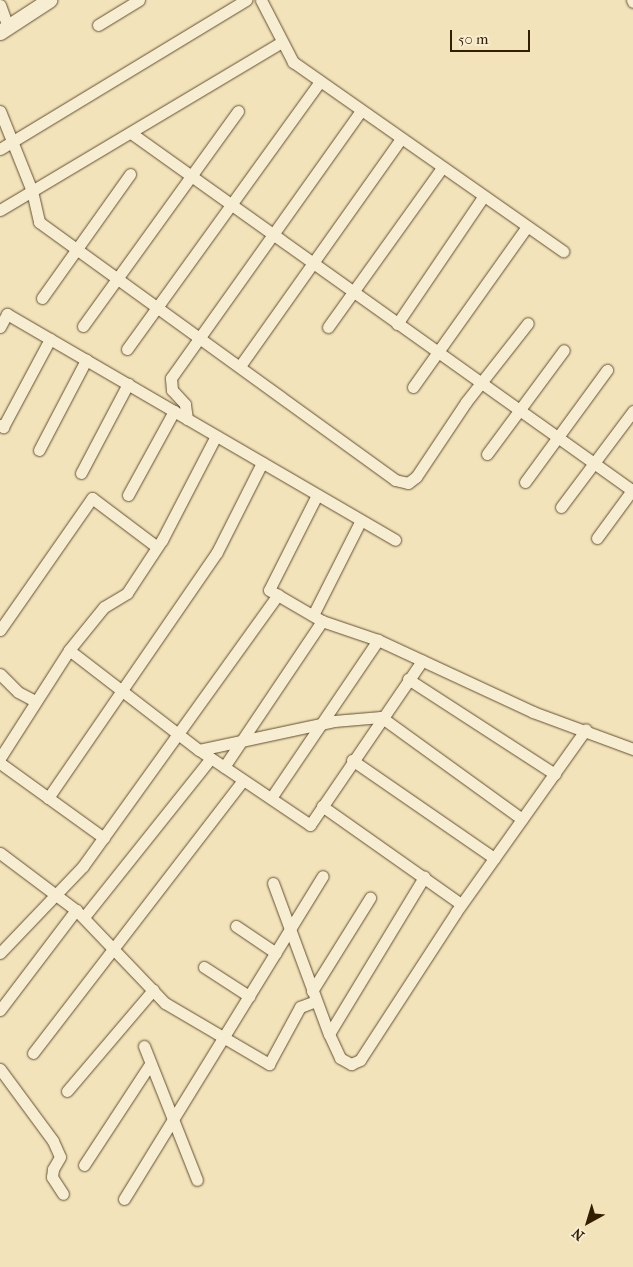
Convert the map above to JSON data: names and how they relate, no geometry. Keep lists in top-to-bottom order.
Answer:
{
  "scale_bar": "50 m",
  "north": "bottom left"
}
